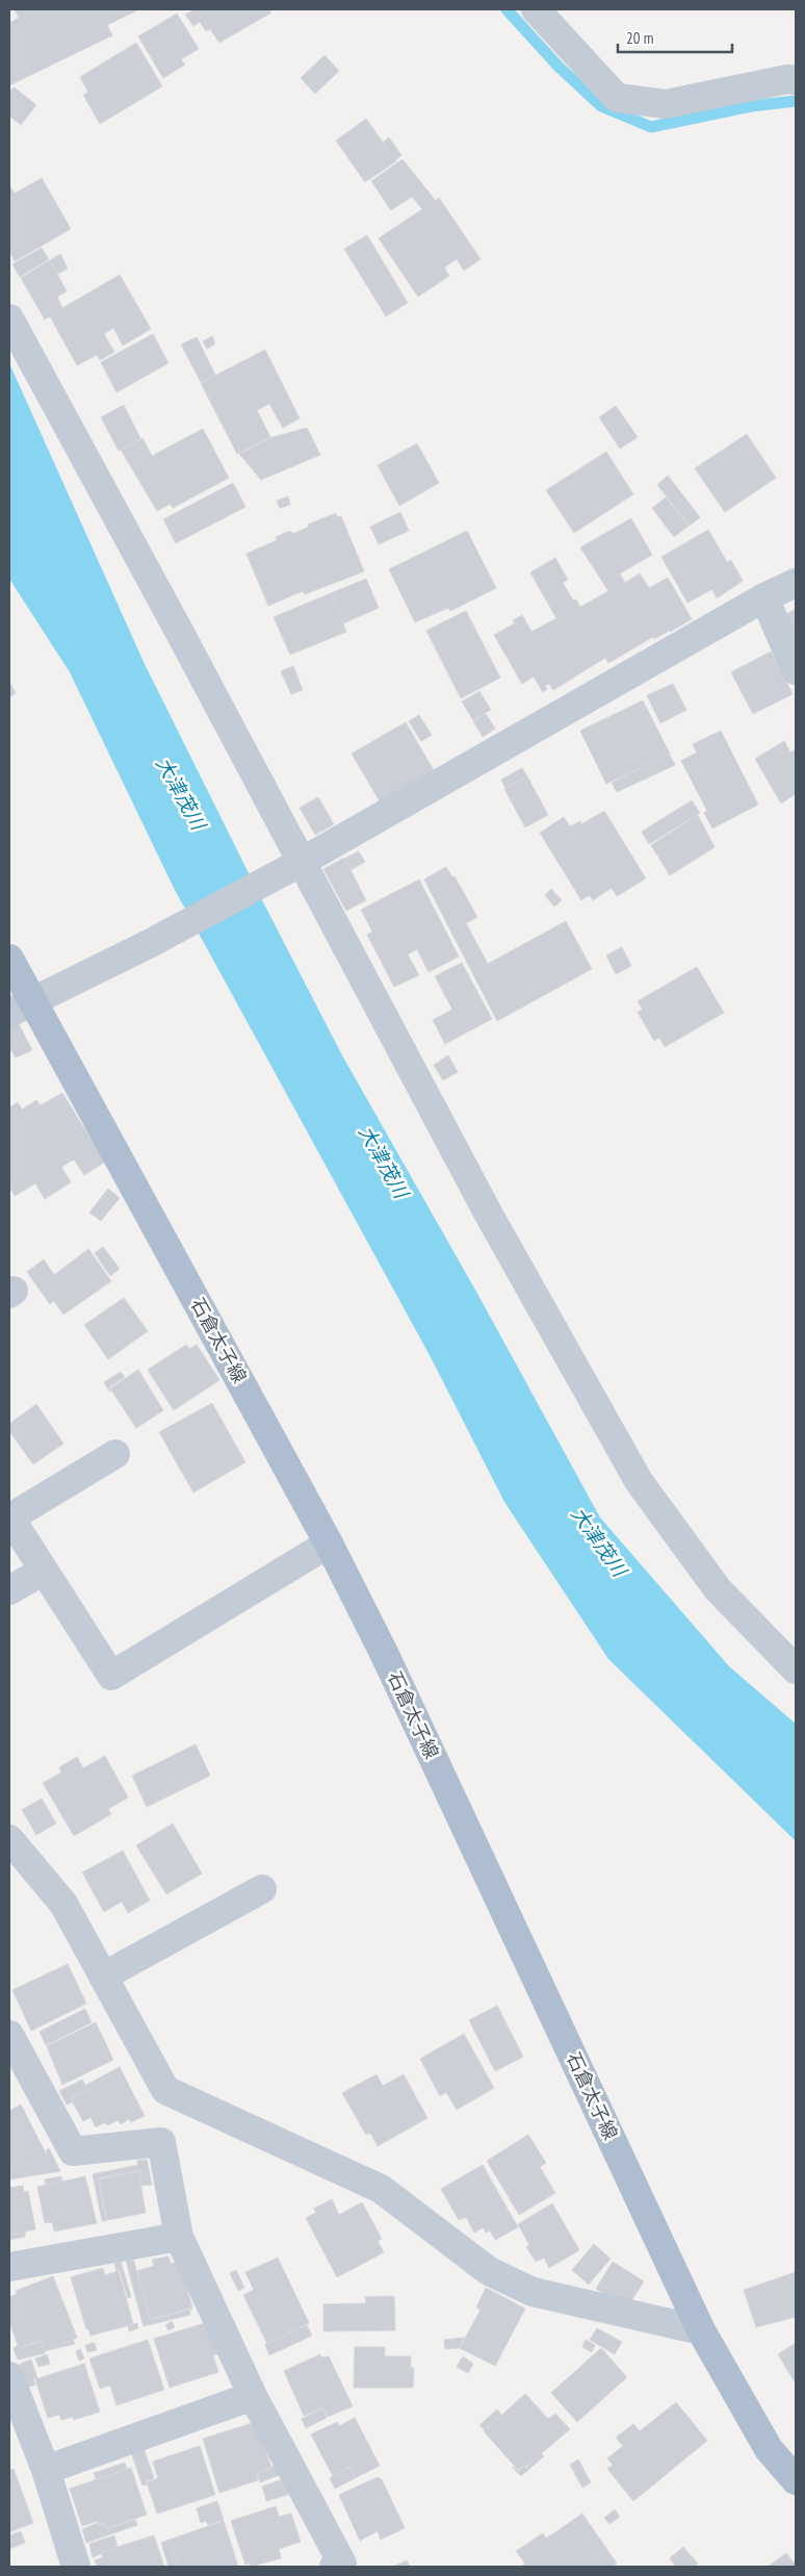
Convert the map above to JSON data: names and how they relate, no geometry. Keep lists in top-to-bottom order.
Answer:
{
  "streets": {
    "main road": ["石倉太子線"]
  },
  "water": ["大津茂川"],
  "scale_bar": "20 m"
}
